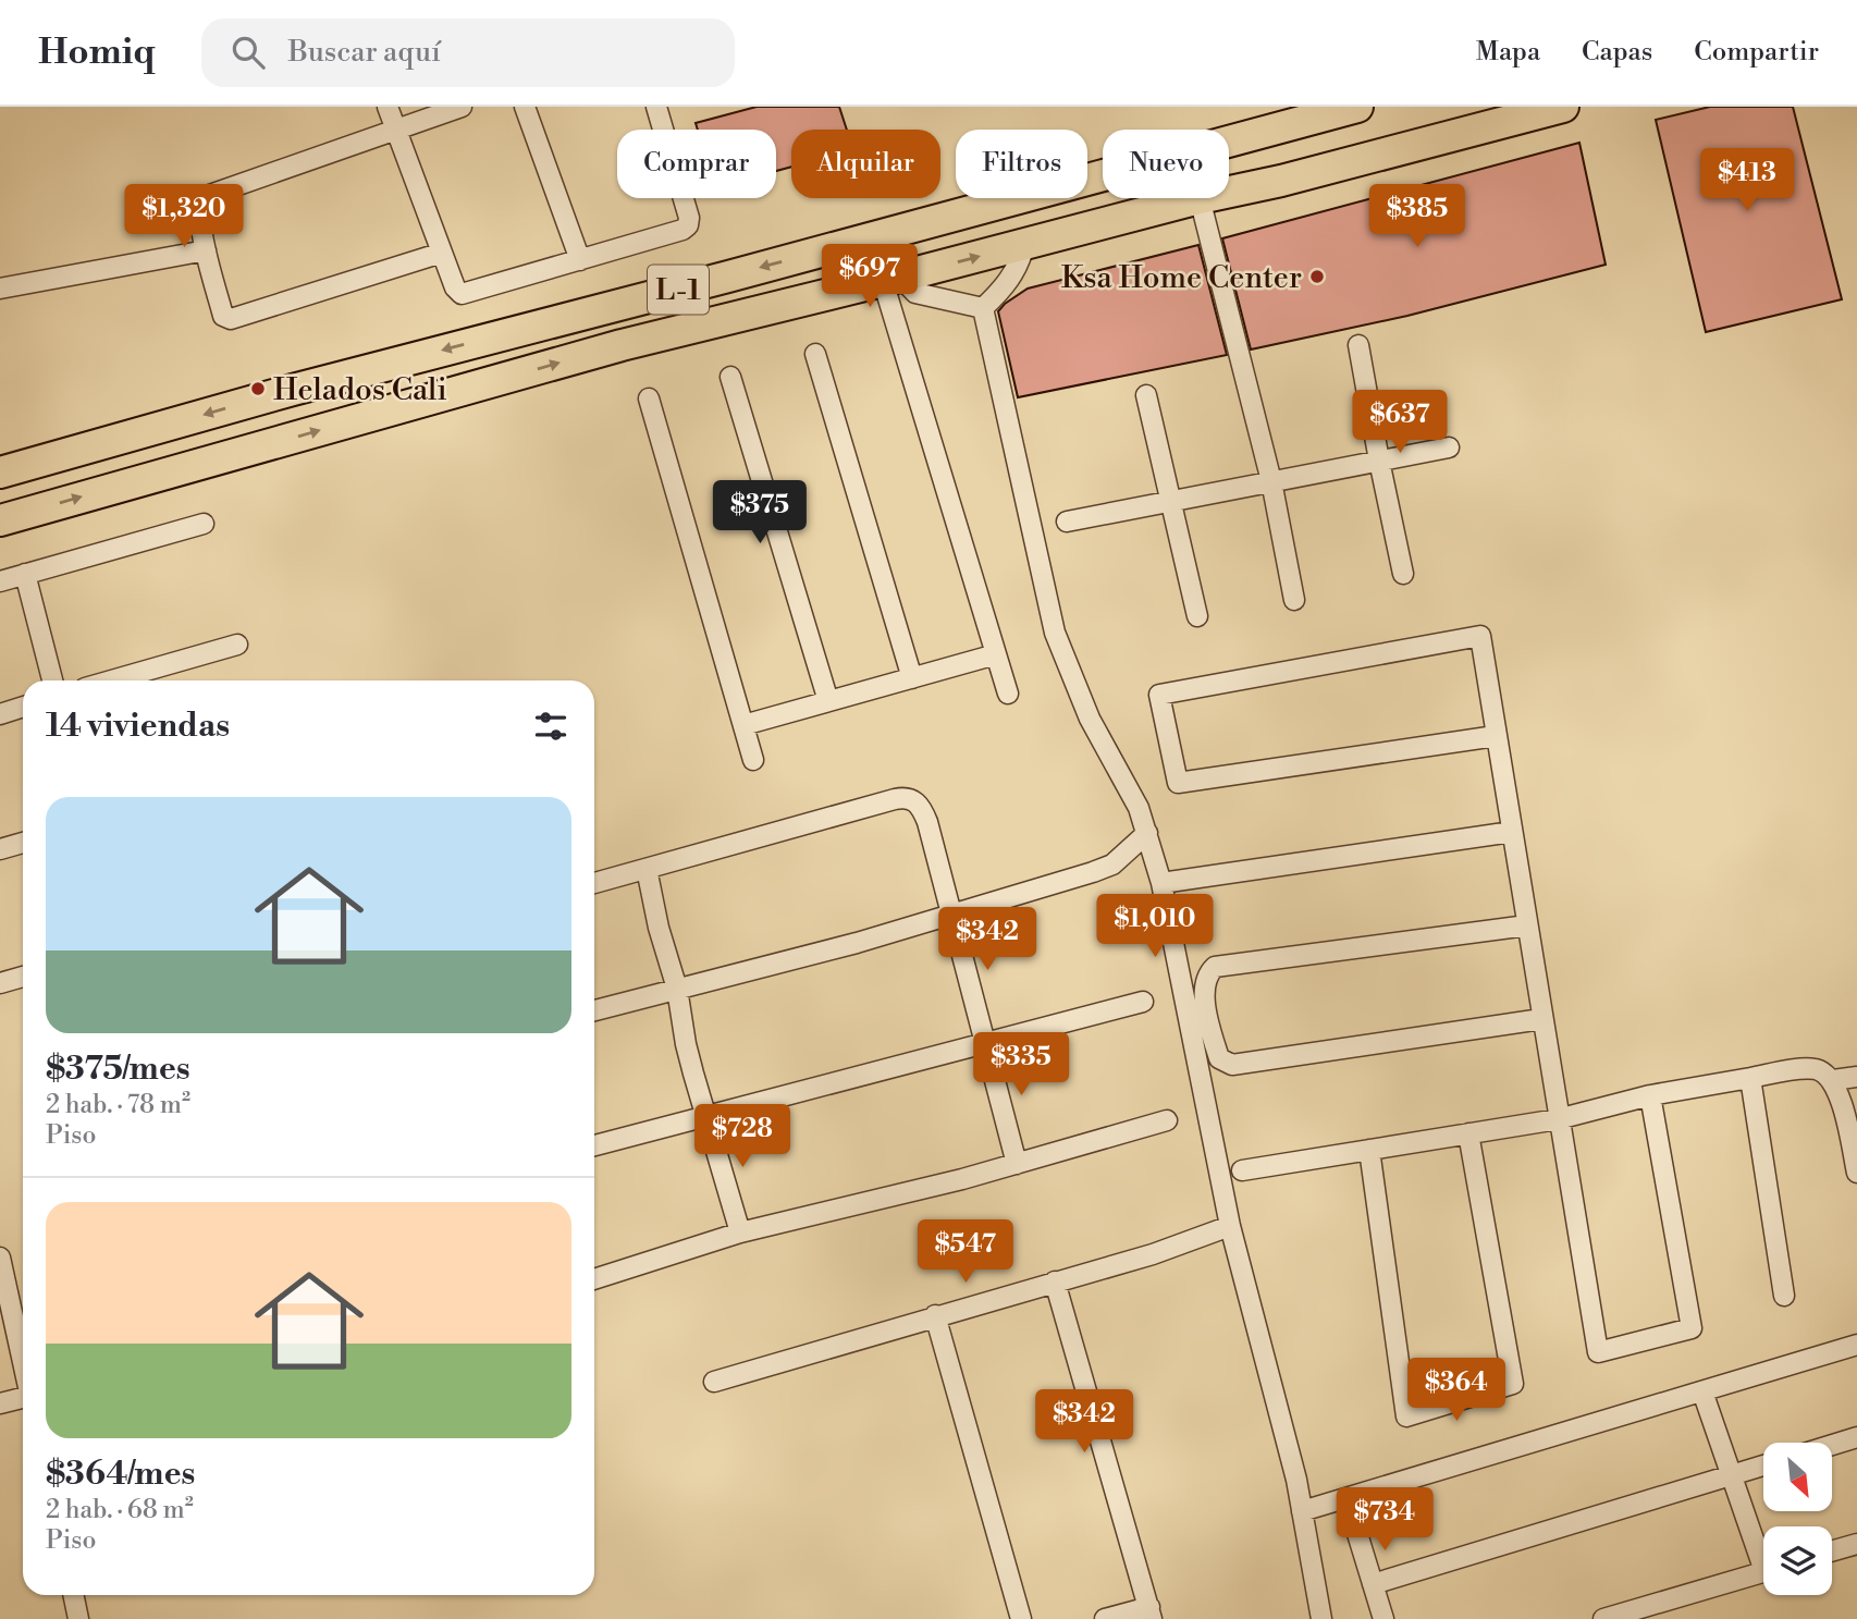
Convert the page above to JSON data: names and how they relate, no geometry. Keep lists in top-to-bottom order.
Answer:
{
  "streets": {
    "main road": ["L-1"]
  },
  "places": ["Ksa Home Center", "Helados Cali"],
  "north": "bottom right",
  "page": {
    "header": "Homiq",
    "search": "Buscar aquí",
    "nav": ["Mapa", "Capas", "Compartir"],
    "chip": [
      "Comprar",
      "Alquilar",
      "Filtros",
      "Nuevo"
    ],
    "price": [
      "$413",
      "$1,320",
      "$385",
      "$697",
      "$637",
      "$375",
      "$1,010",
      "$342",
      "$335",
      "$728",
      "$547",
      "$364",
      "$342",
      "$734"
    ],
    "heading": "14 viviendas",
    "list": [
      {
        "name": "$375/mes",
        "note": "2 hab. · 78 m² · Piso"
      },
      {
        "name": "$364/mes",
        "note": "2 hab. · 68 m² · Piso"
      }
    ]
  }
}
